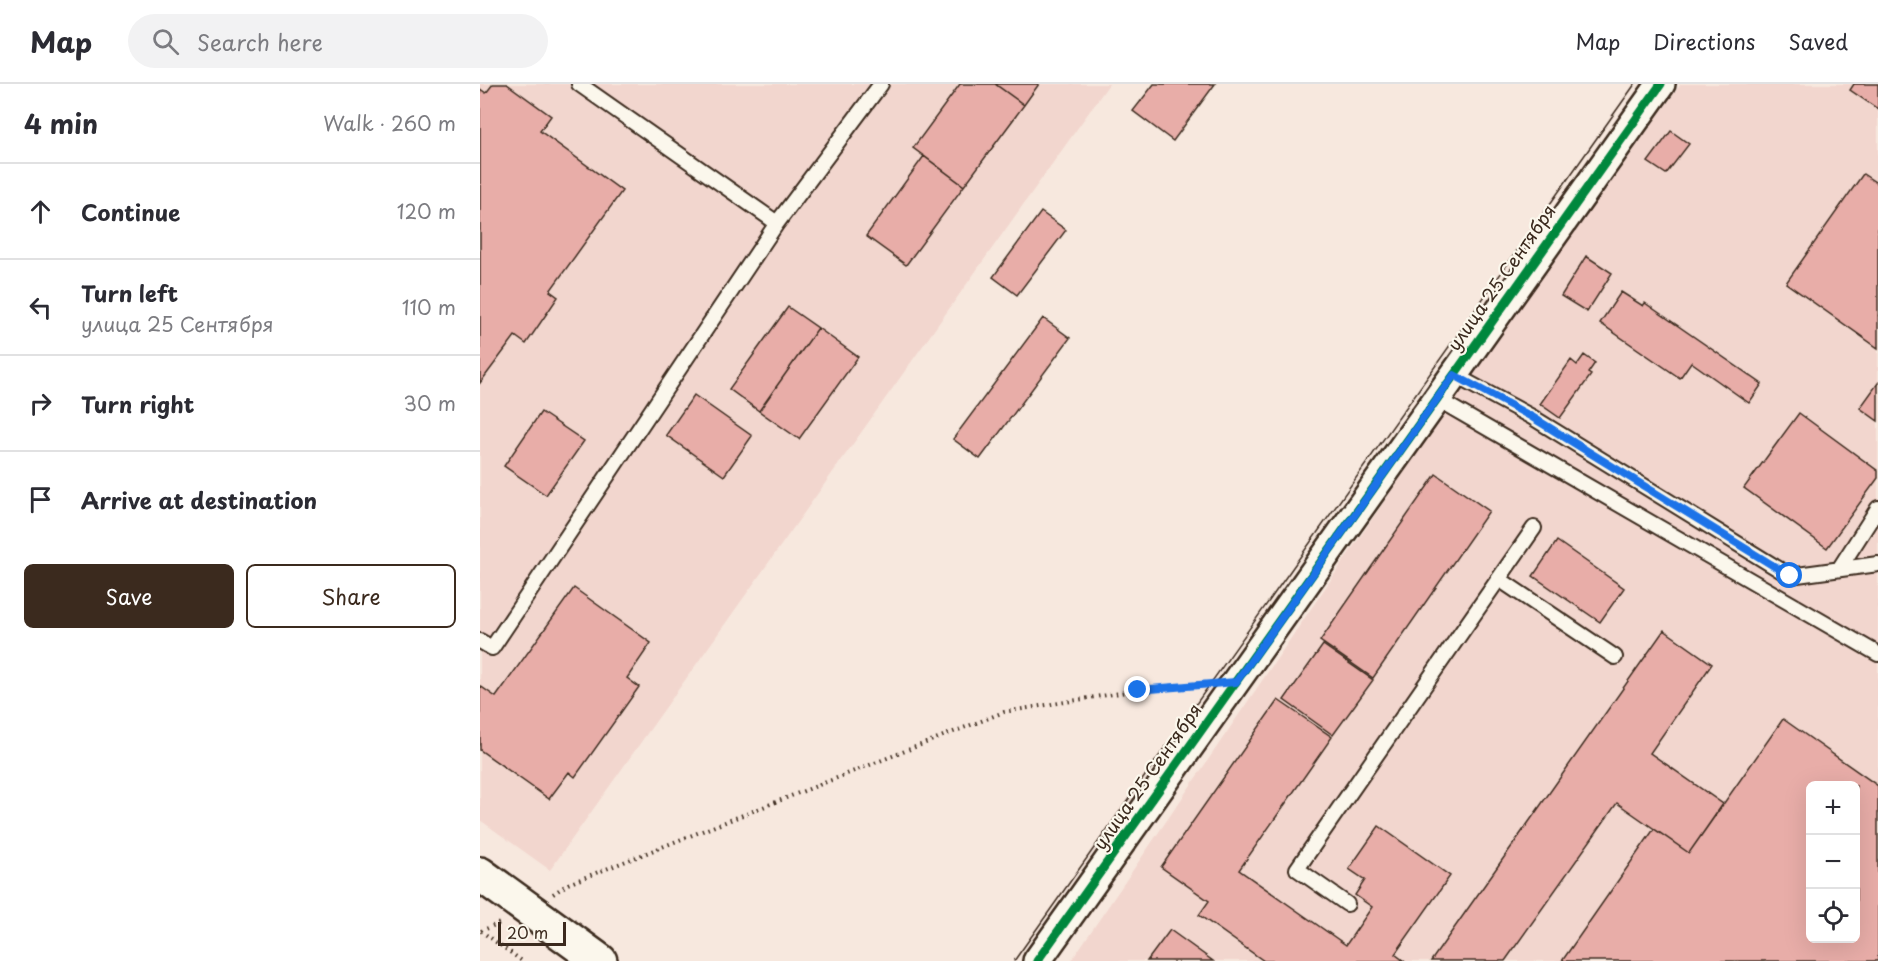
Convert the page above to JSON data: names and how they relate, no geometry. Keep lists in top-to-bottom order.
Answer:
{
  "streets": {
    "street": ["улица 25 Сентября"]
  },
  "scale_bar": "20 m",
  "page": {
    "header": "Map",
    "search": "Search here",
    "nav": ["Map", "Directions", "Saved"],
    "heading": ["4 min", "Walk · 260 m"],
    "list": [
      ["Continue", "120 m"],
      ["Turn left", "улица 25 Сентября", "110 m"],
      ["Turn right", "30 m"],
      "Arrive at destination"
    ],
    "buttons": ["Save", "Share"],
    "map_buttons": ["+", "−"],
    "scale": "20 m"
  }
}
